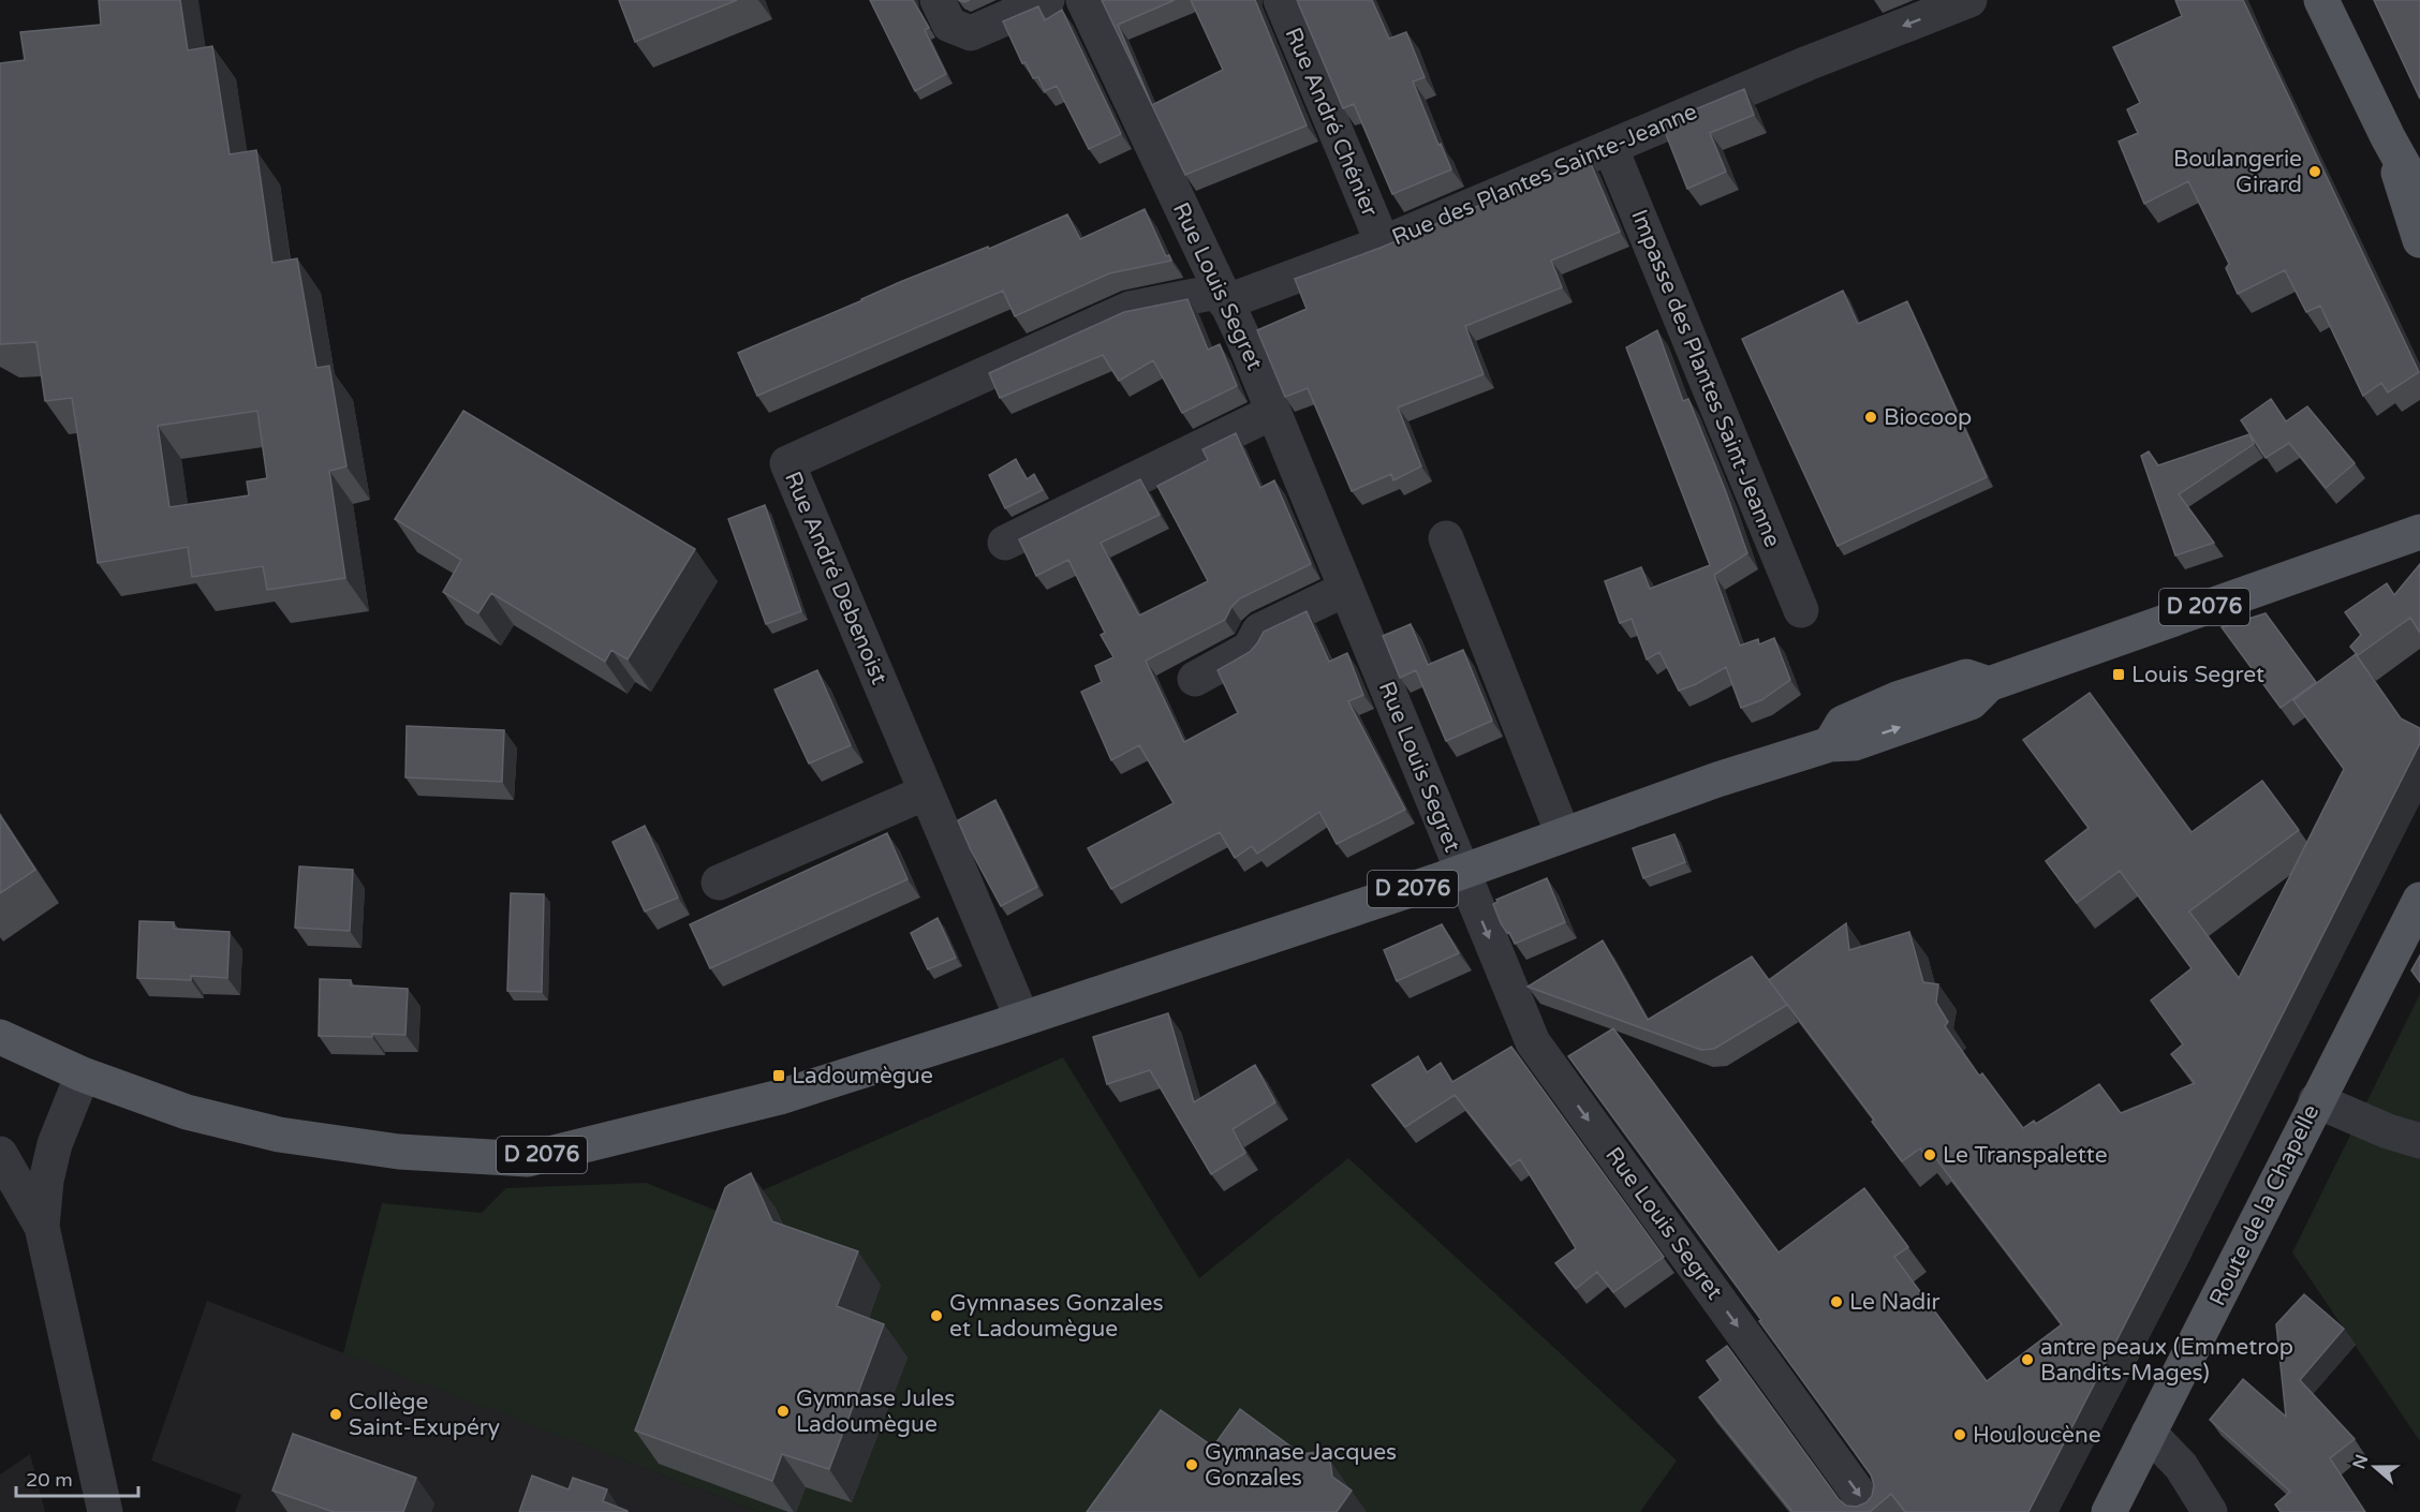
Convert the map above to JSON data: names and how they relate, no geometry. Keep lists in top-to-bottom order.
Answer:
{
  "streets": {
    "main road": ["D 2076", "Route de la Chapelle"],
    "street": [
      "Rue André Chénier",
      "Rue des Plantes Sainte-Jeanne",
      "Rue Louis Segret",
      "Impasse des Plantes Saint-Jeanne",
      "Rue André Debenoist"
    ]
  },
  "crossings": [
    ["Rue André Chénier", "Rue des Plantes Sainte-Jeanne"],
    ["Rue des Plantes Sainte-Jeanne", "Rue Louis Segret"],
    ["Rue des Plantes Sainte-Jeanne", "Impasse des Plantes Saint-Jeanne"],
    ["Rue des Plantes Sainte-Jeanne", "Rue André Debenoist"],
    ["Rue Louis Segret", "Rue André Debenoist"],
    ["Rue Louis Segret", "D 2076"],
    ["Rue André Debenoist", "D 2076"]
  ],
  "one_way": ["Rue des Plantes Sainte-Jeanne", "Rue Louis Segret"],
  "places": {
    "other": [
      "Boulangerie Girard",
      "Biocoop",
      "Le Transpalette",
      "Le Nadir",
      "Gymnases Gonzales et Ladoumègue",
      "antre peaux (Emmetrop Bandits-Mages)",
      "Gymnase Jules Ladoumègue",
      "Collège Saint-Exupéry",
      "Houloucène",
      "Gymnase Jacques Gonzales"
    ],
    "transit": ["Louis Segret", "Ladoumègue"]
  },
  "scale_bar": "20 m",
  "north": "left"
}
